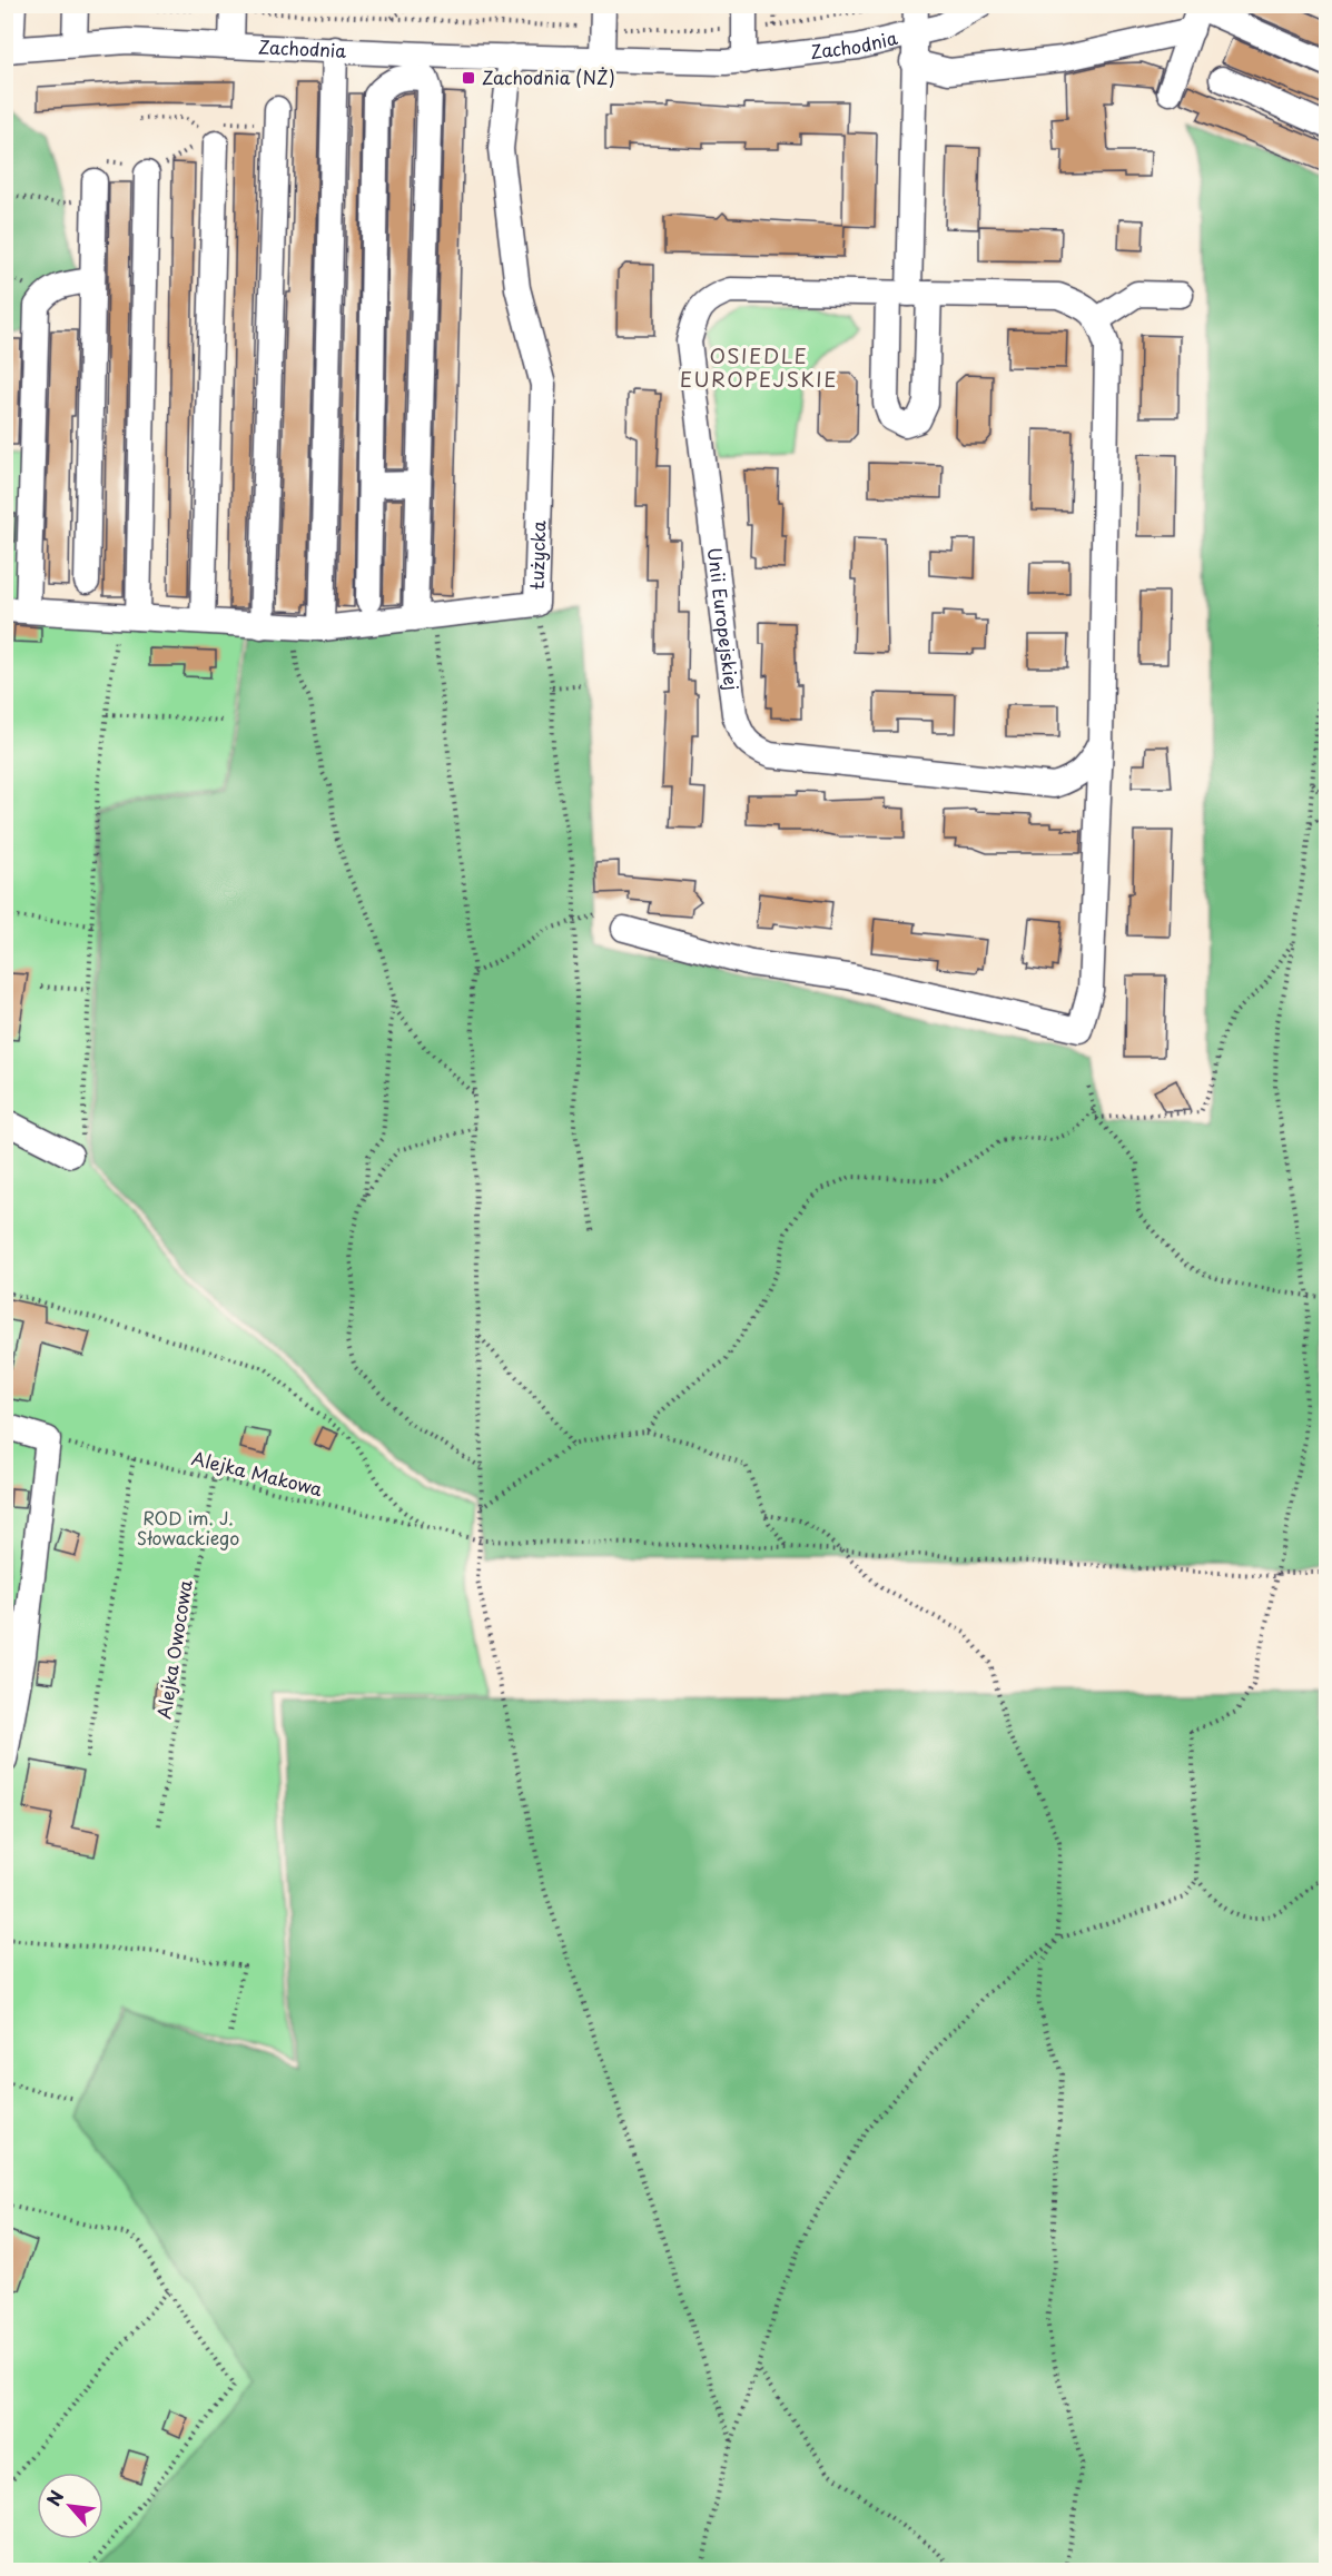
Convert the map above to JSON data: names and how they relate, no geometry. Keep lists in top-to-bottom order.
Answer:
{
  "streets": {
    "street": ["Zachodnia", "Łużycka", "Unii Europejskiej"],
    "path": ["Alejka Makowa", "Alejka Owocowa"]
  },
  "crossings": [
    ["Zachodnia", "Łużycka"],
    ["Alejka Makowa", "Alejka Owocowa"]
  ],
  "districts": ["OSIEDLE EUROPEJSKIE"],
  "parks": ["ROD im. J. Słowackiego"],
  "places": {
    "transit": ["Zachodnia (NŻ)"]
  },
  "north": "top left"
}
